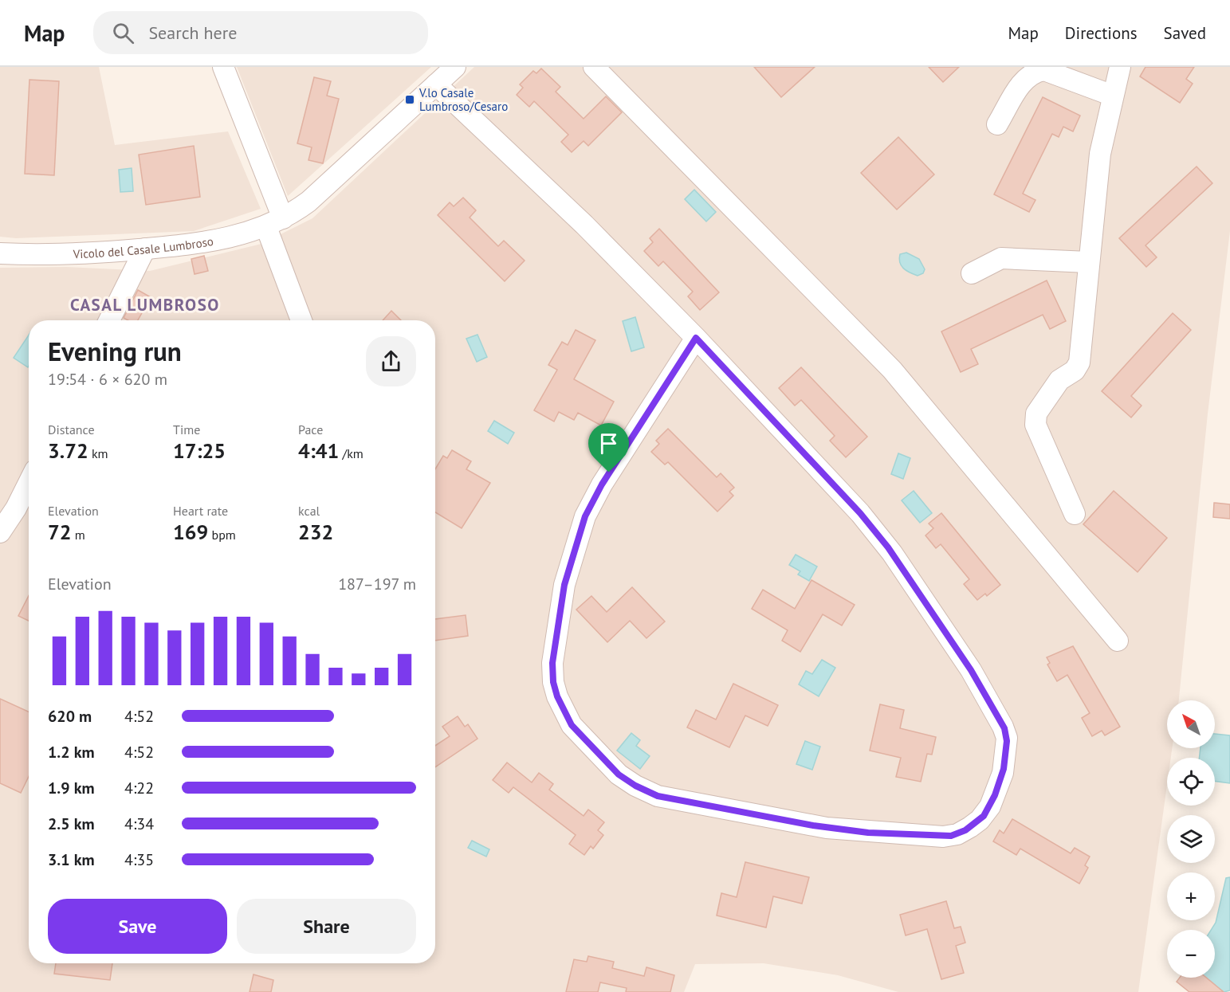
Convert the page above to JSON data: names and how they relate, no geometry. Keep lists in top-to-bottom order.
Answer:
{
  "streets": {
    "street": ["Vicolo del Casale Lumbroso"]
  },
  "districts": ["CASAL LUMBROSO"],
  "places": {
    "transit": ["V.lo Casale Lumbroso/Cesaro"]
  },
  "north": "top left",
  "page": {
    "header": "Map",
    "search": "Search here",
    "nav": ["Map", "Directions", "Saved"],
    "heading": ["Evening run", "19:54 · 6 × 620 m"],
    "stats": [
      ["Distance", "3.72 km"],
      ["Time", "17:25"],
      ["Pace", "4:41 /km"],
      ["Elevation", "72 m"],
      ["Heart rate", "169 bpm"],
      ["kcal", "232"]
    ],
    "chart": ["Elevation", "187–197 m"],
    "list": [
      {
        "name": "620 m",
        "note": "4:52"
      },
      {
        "name": "1.2 km",
        "note": "4:52"
      },
      {
        "name": "1.9 km",
        "note": "4:22"
      },
      {
        "name": "2.5 km",
        "note": "4:34"
      },
      {
        "name": "3.1 km",
        "note": "4:35"
      }
    ],
    "map_buttons": ["+", "−"],
    "buttons": ["Save", "Share"]
  }
}
